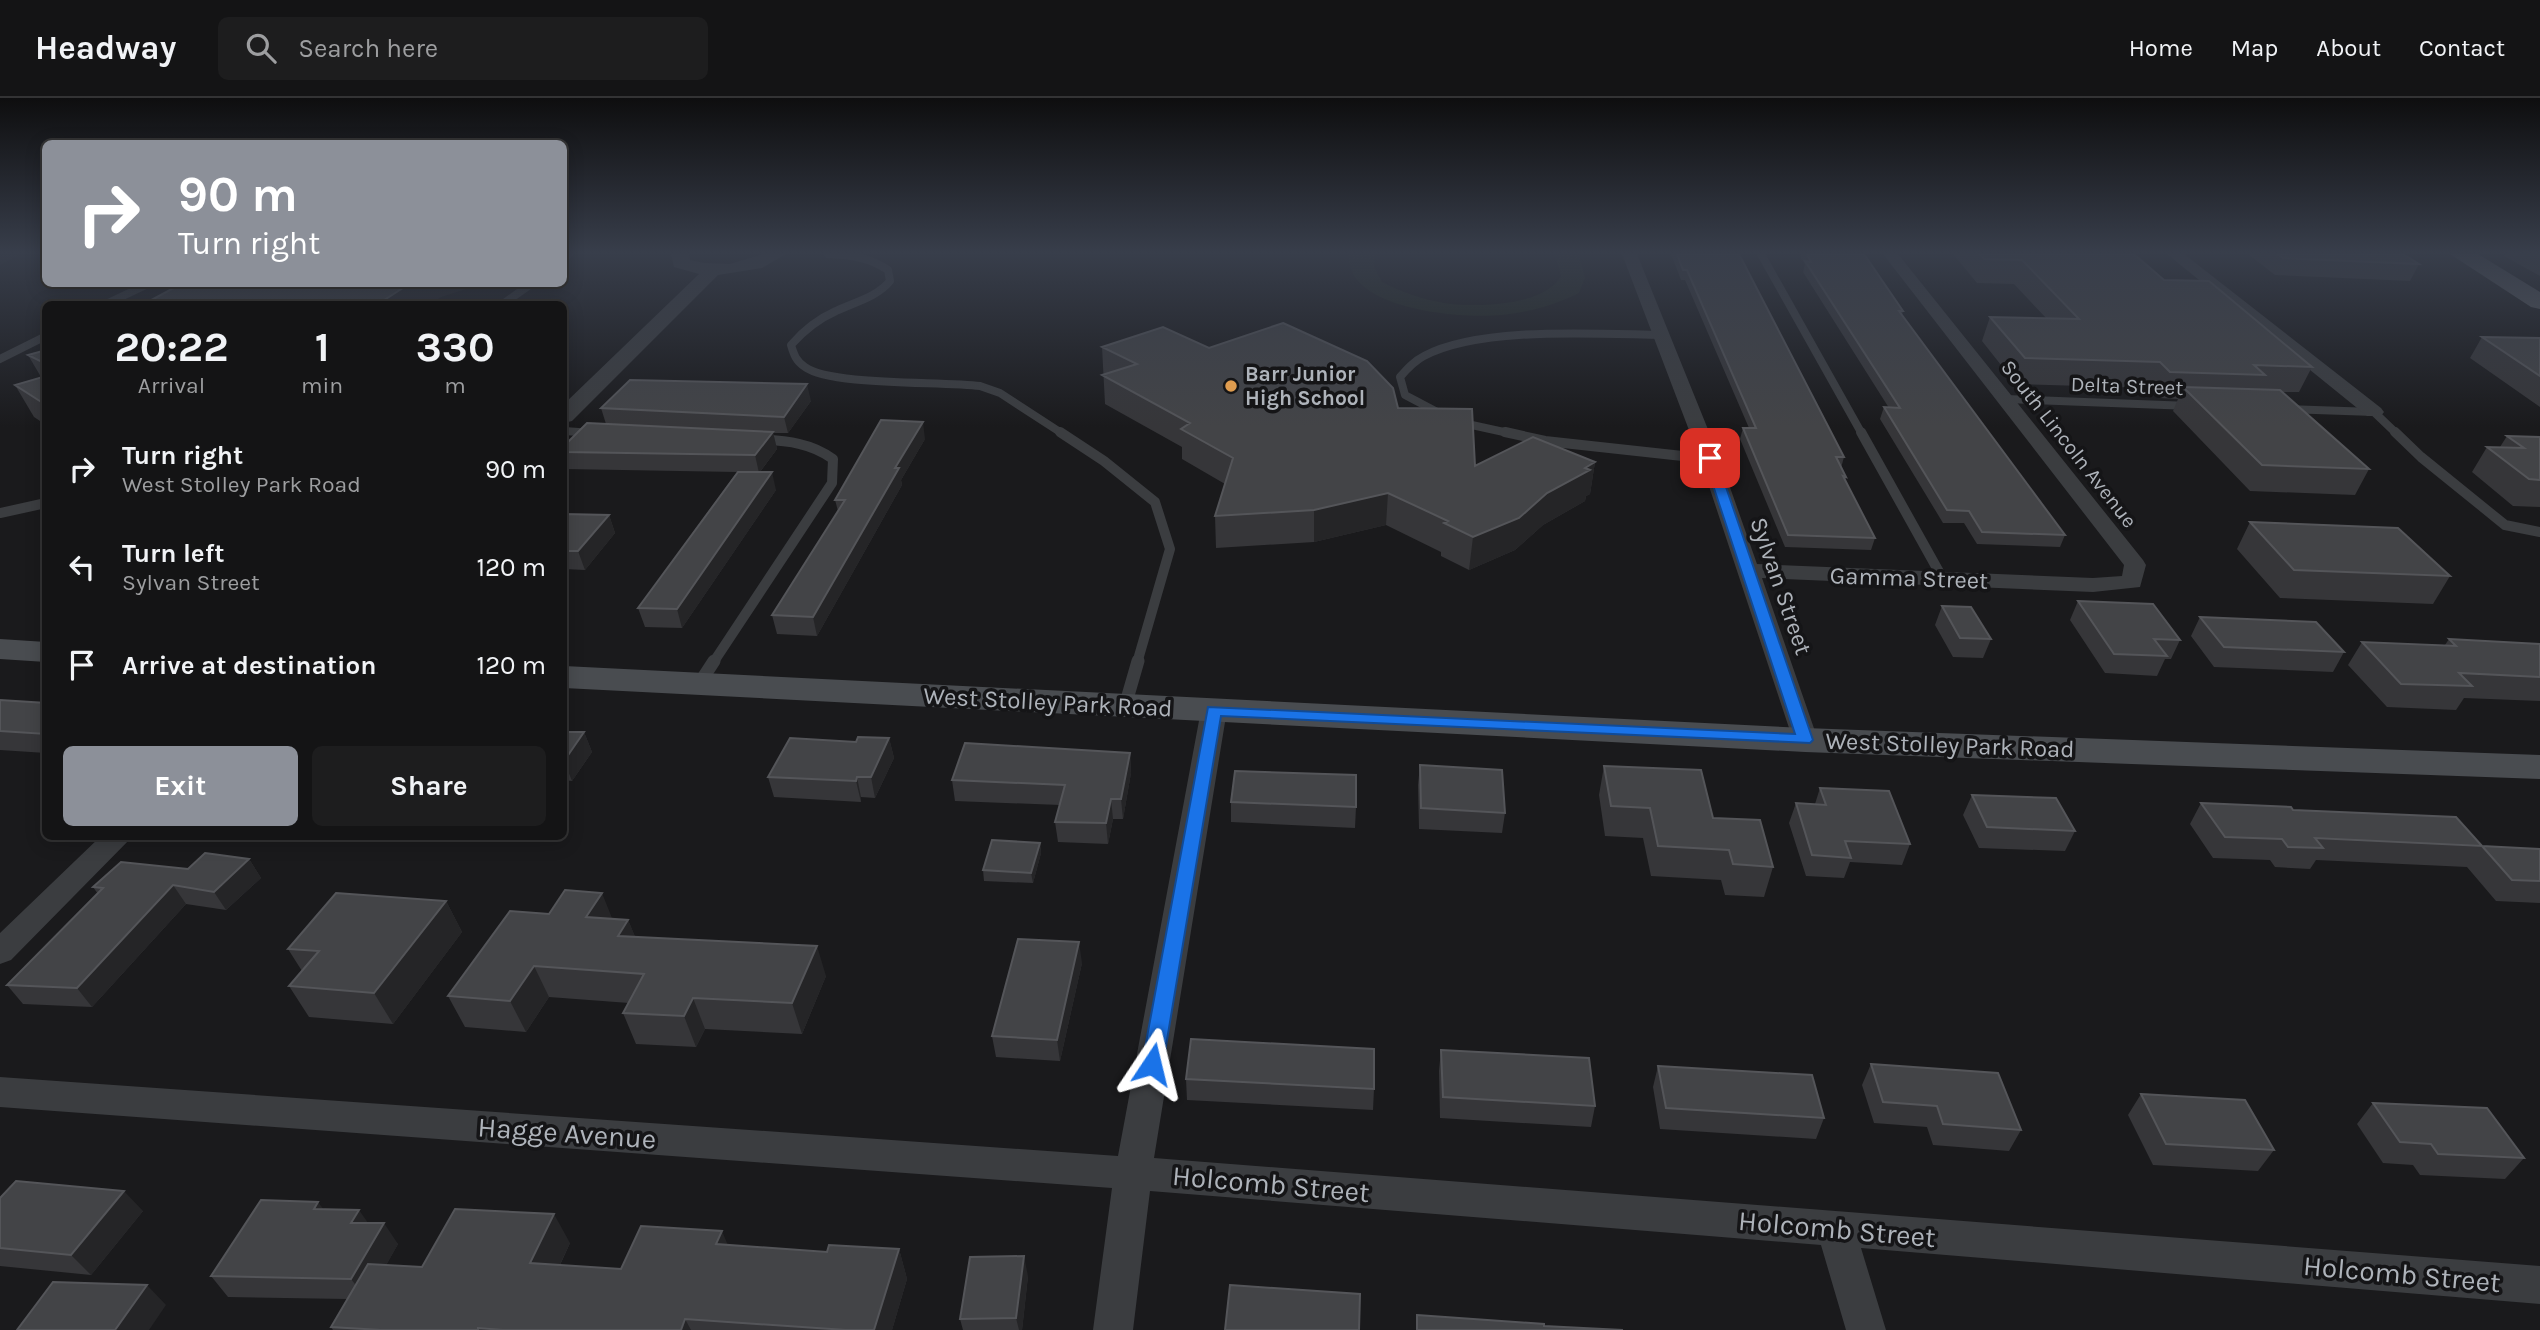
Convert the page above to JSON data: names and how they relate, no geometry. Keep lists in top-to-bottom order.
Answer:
{
  "streets": {
    "main road": ["West Stolley Park Road"],
    "street": [
      "South Lincoln Avenue",
      "Gamma Street",
      "Sylvan Street",
      "Hagge Avenue",
      "Holcomb Street"
    ],
    "lane": ["Delta Street"]
  },
  "crossings": [
    ["Delta Street", "South Lincoln Avenue"],
    ["South Lincoln Avenue", "Gamma Street"],
    ["Gamma Street", "Sylvan Street"],
    ["Sylvan Street", "West Stolley Park Road"],
    ["Hagge Avenue", "Holcomb Street"]
  ],
  "places": ["Barr Junior High School"],
  "page": {
    "header": "Headway",
    "search": "Search here",
    "nav": [
      "Home",
      "Map",
      "About",
      "Contact"
    ],
    "turn": ["90 m", "Turn right"],
    "eta": [
      "20:22",
      "Arrival",
      "1",
      "min",
      "330",
      "m"
    ],
    "list": [
      {
        "name": "Turn right",
        "note": "West Stolley Park Road",
        "value": "90 m"
      },
      {
        "name": "Turn left",
        "note": "Sylvan Street",
        "value": "120 m"
      },
      {
        "name": "Arrive at destination",
        "value": "120 m"
      }
    ],
    "buttons": ["Exit", "Share"]
  }
}
